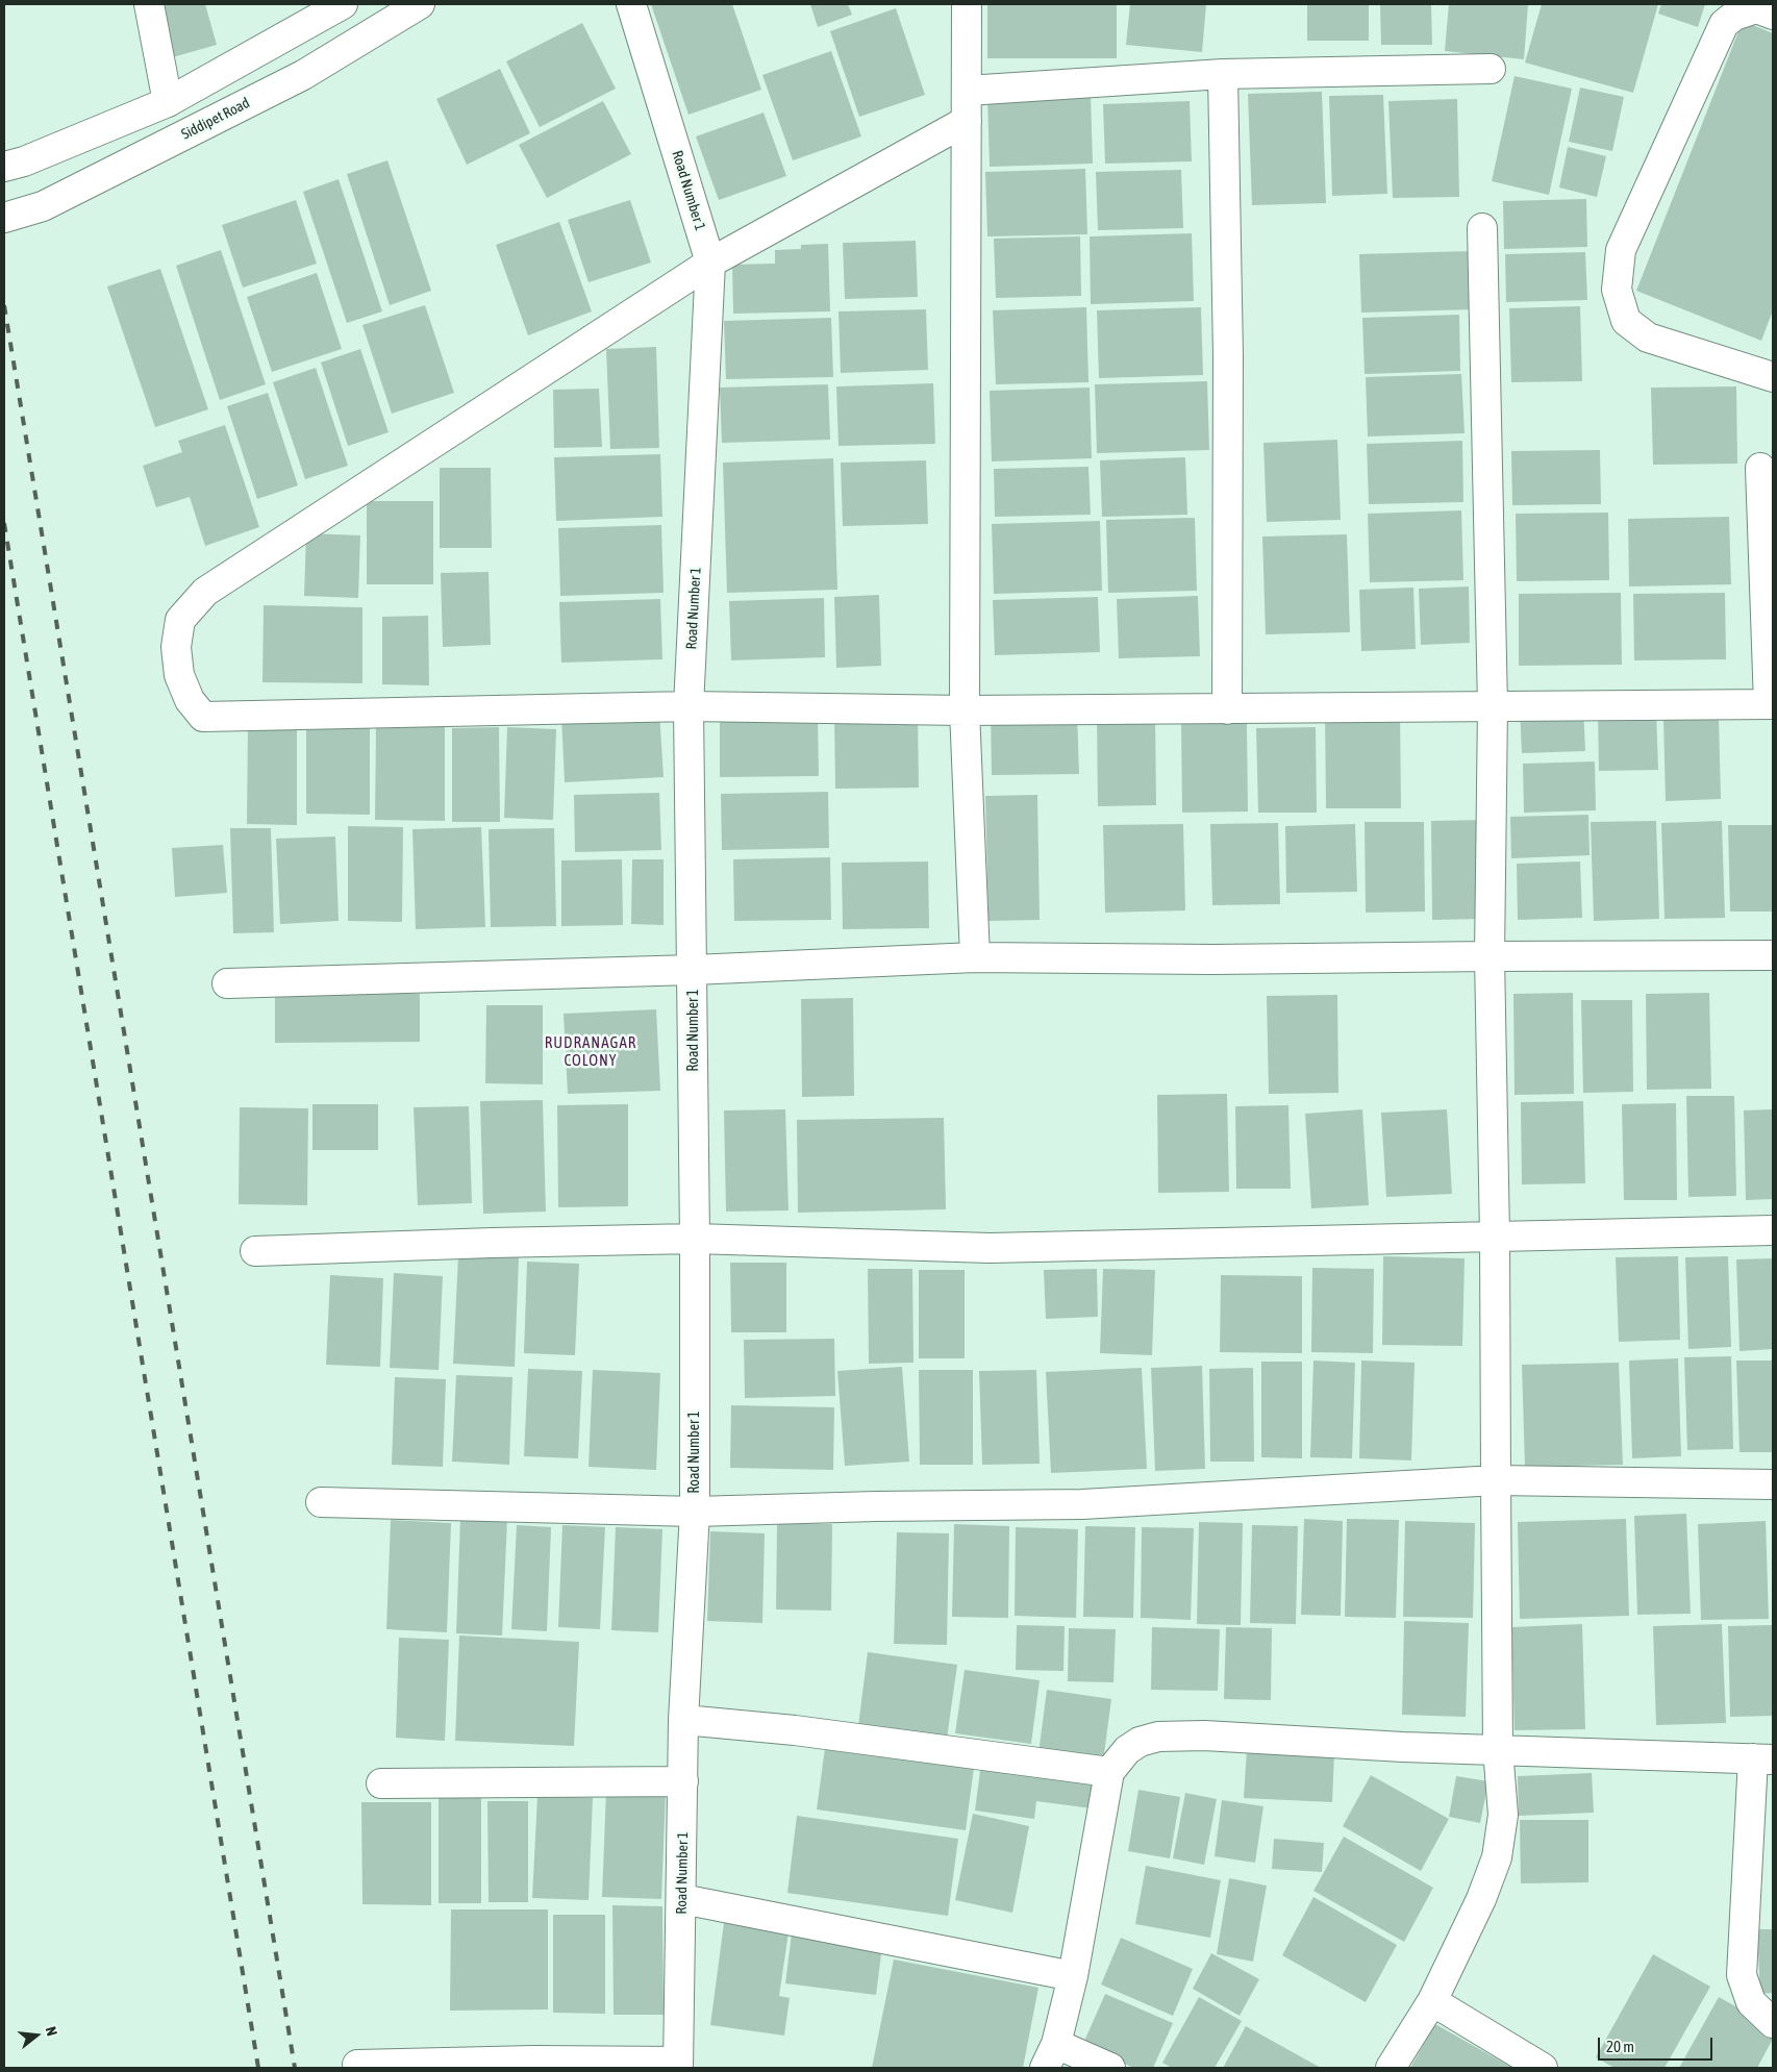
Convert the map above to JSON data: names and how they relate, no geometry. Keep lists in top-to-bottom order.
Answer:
{
  "streets": {
    "street": ["Siddipet Road", "Road Number 1"]
  },
  "districts": ["RUDRANAGAR COLONY"],
  "scale_bar": "20 m",
  "north": "right"
}
